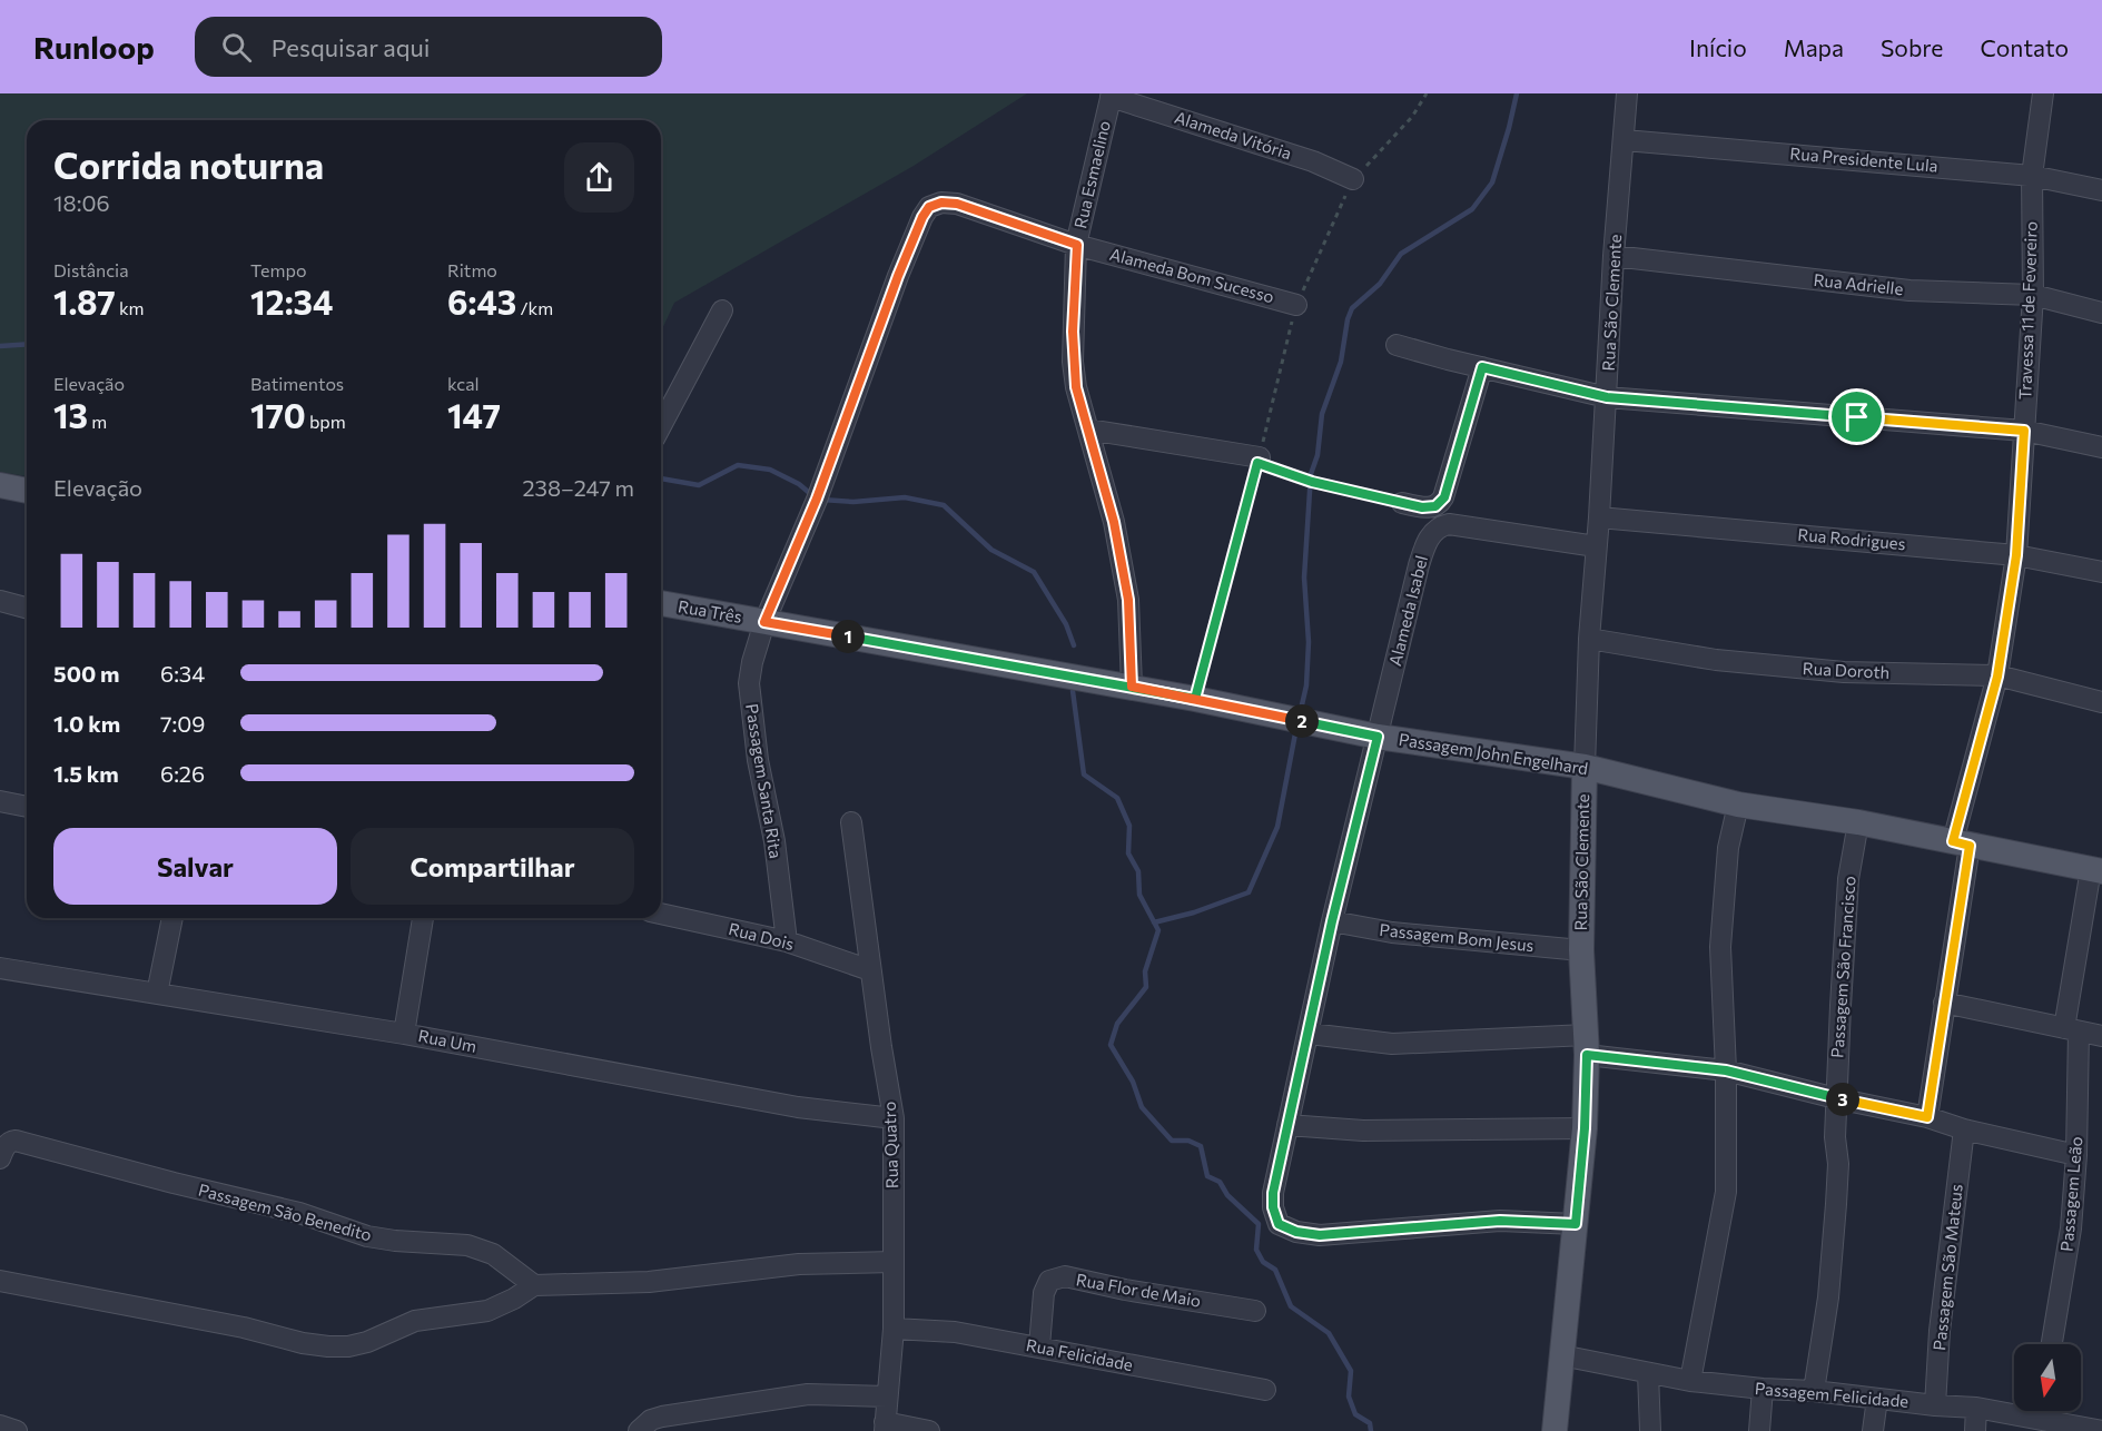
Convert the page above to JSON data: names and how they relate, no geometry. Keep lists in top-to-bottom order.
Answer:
{
  "streets": {
    "main road": ["Rua São Clemente", "Rua Três", "Passagem John Engelhard"],
    "street": [
      "Alameda Vitória",
      "Rua Presidente Lula",
      "Rua Esmaelino",
      "Alameda Bom Sucesso",
      "Rua Adrielle",
      "Travessa 11 de Fevereiro",
      "Rua Rodrigues",
      "Alameda Isabel",
      "Rua Doroth",
      "Passagem Santa Rita",
      "Rua Dois",
      "Passagem Bom Jesus",
      "Passagem São Francisco",
      "Rua Um",
      "Rua Quatro",
      "Passagem Leão",
      "Passagem São Benedito",
      "Passagem São Mateus",
      "Rua Flor de Maio",
      "Rua Felicidade",
      "Passagem Felicidade"
    ]
  },
  "crossings": [
    ["Alameda Vitória", "Rua Esmaelino"],
    ["Rua Presidente Lula", "Rua São Clemente"],
    ["Rua Presidente Lula", "Travessa 11 de Fevereiro"],
    ["Rua Esmaelino", "Alameda Bom Sucesso"],
    ["Rua Esmaelino", "Passagem John Engelhard"],
    ["Alameda Bom Sucesso", "Passagem Santa Rita"],
    ["Rua Adrielle", "Rua São Clemente"],
    ["Rua Adrielle", "Travessa 11 de Fevereiro"],
    ["Rua São Clemente", "Rua Rodrigues"],
    ["Rua São Clemente", "Alameda Isabel"],
    ["Rua São Clemente", "Rua Doroth"],
    ["Rua São Clemente", "Passagem John Engelhard"],
    ["Rua São Clemente", "Passagem Bom Jesus"],
    ["Rua São Clemente", "Passagem Felicidade"],
    ["Travessa 11 de Fevereiro", "Rua Rodrigues"],
    ["Travessa 11 de Fevereiro", "Rua Doroth"],
    ["Travessa 11 de Fevereiro", "Passagem John Engelhard"],
    ["Alameda Isabel", "Passagem John Engelhard"],
    ["Alameda Isabel", "Passagem Bom Jesus"],
    ["Rua Três", "Passagem John Engelhard"],
    ["Rua Três", "Passagem Santa Rita"],
    ["Passagem John Engelhard", "Passagem Santa Rita"],
    ["Passagem John Engelhard", "Passagem São Francisco"],
    ["Passagem John Engelhard", "Passagem Leão"],
    ["Passagem Santa Rita", "Rua Dois"],
    ["Rua Dois", "Rua Quatro"],
    ["Passagem São Francisco", "Passagem Felicidade"],
    ["Rua Um", "Rua Quatro"],
    ["Rua Quatro", "Rua Felicidade"],
    ["Passagem São Mateus", "Passagem Felicidade"],
    ["Rua Flor de Maio", "Rua Felicidade"]
  ],
  "north": "bottom",
  "page": {
    "header": "Runloop",
    "search": "Pesquisar aqui",
    "nav": [
      "Início",
      "Mapa",
      "Sobre",
      "Contato"
    ],
    "heading": ["Corrida noturna", "18:06"],
    "stats": [
      ["Distância", "1.87 km"],
      ["Tempo", "12:34"],
      ["Ritmo", "6:43 /km"],
      ["Elevação", "13 m"],
      ["Batimentos", "170 bpm"],
      ["kcal", "147"]
    ],
    "chart": ["Elevação", "238–247 m"],
    "pins": ["1", "2", "3"],
    "list": [
      {
        "name": "500 m",
        "note": "6:34"
      },
      {
        "name": "1.0 km",
        "note": "7:09"
      },
      {
        "name": "1.5 km",
        "note": "6:26"
      }
    ],
    "buttons": ["Salvar", "Compartilhar"]
  }
}
